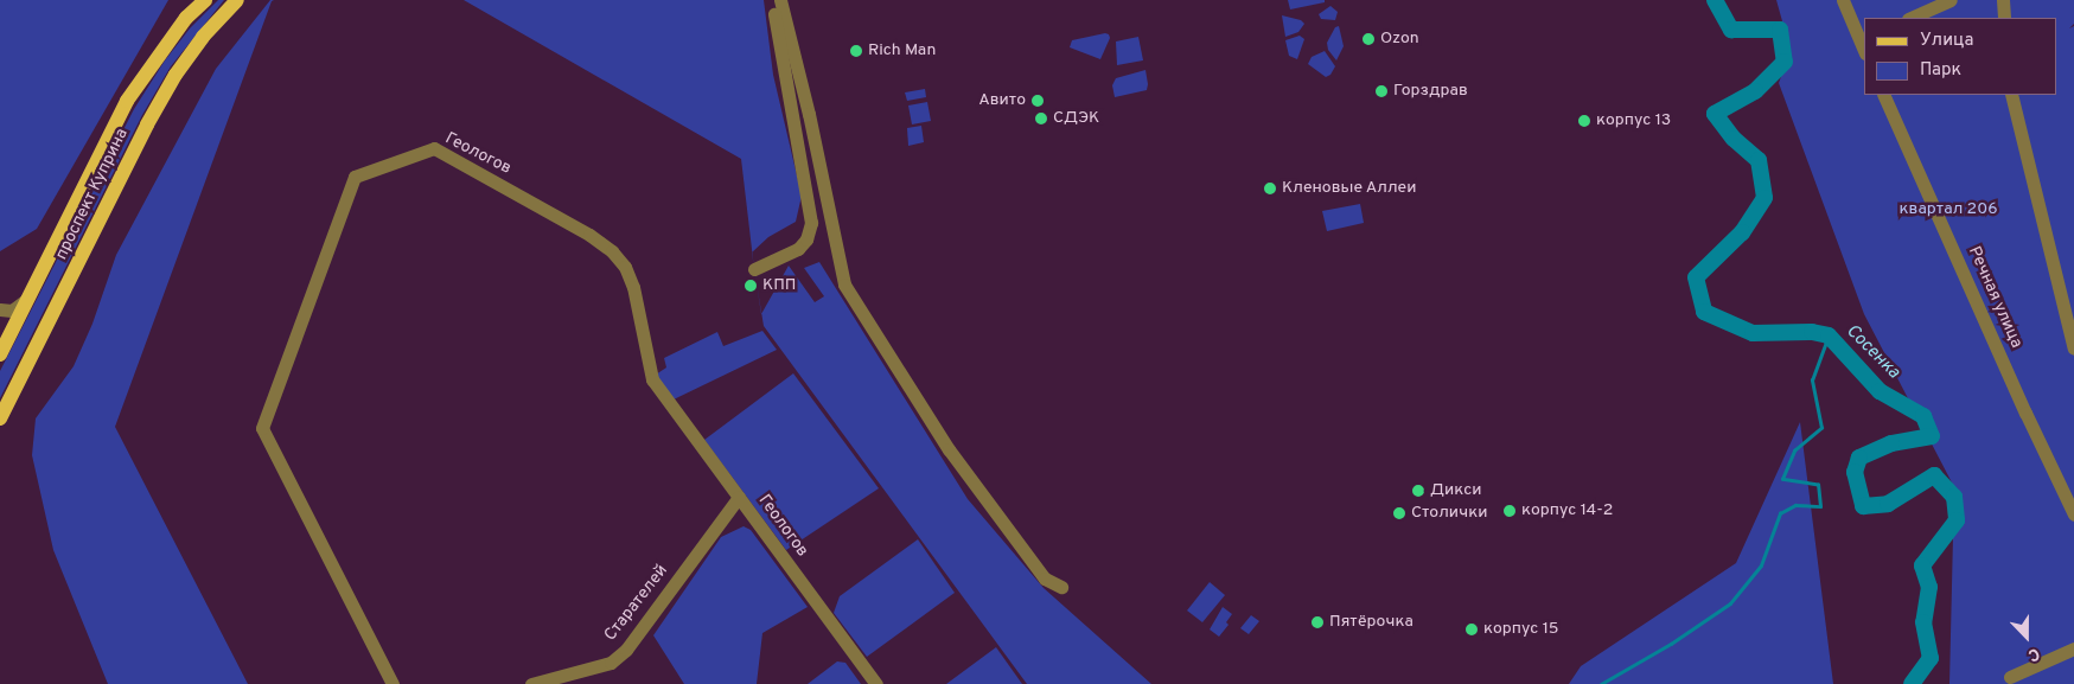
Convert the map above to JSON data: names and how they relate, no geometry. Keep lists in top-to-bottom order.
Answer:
{
  "streets": {
    "main road": ["проспект Куприна"],
    "street": ["Геологов", "Речная улица", "Старателей"]
  },
  "crossings": [
    ["Геологов", "Старателей"]
  ],
  "water": ["Сосенка"],
  "parks": ["квартал 206"],
  "places": [
    "Ozon",
    "Rich Man",
    "Горздрав",
    "Авито",
    "СДЭК",
    "корпус 13",
    "Кленовые Аллеи",
    "КПП",
    "Дикси",
    "корпус 14-2",
    "Столички",
    "Пятёрочка",
    "корпус 15"
  ],
  "legend": ["Улица", "Парк"],
  "north": "bottom"
}
